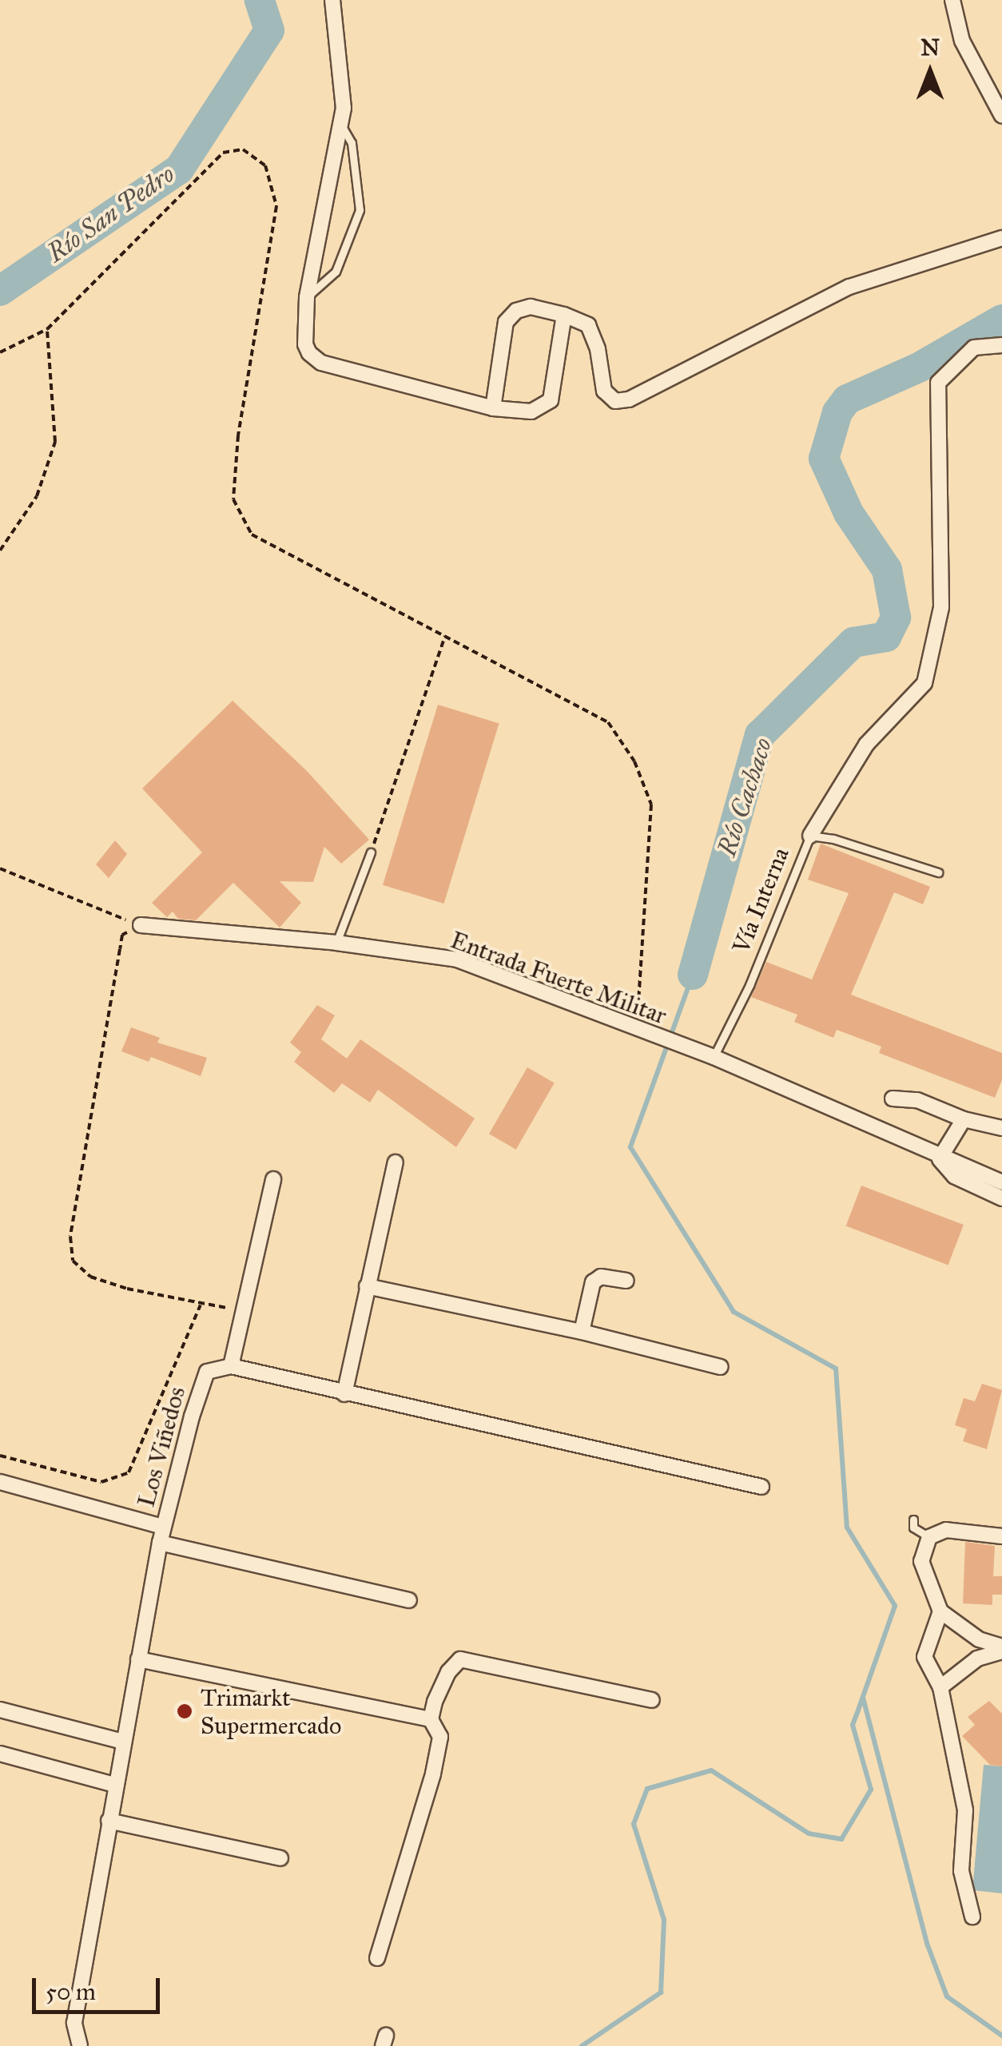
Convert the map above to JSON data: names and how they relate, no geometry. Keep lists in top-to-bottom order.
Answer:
{
  "streets": {
    "street": ["Entrada Fuerte Militar", "Los Viñedos"],
    "lane": ["Vía Interna"]
  },
  "crossings": [
    ["Vía Interna", "Entrada Fuerte Militar"]
  ],
  "water": ["Río San Pedro", "Río Cachaco"],
  "places": ["Trimarkt Supermercado"],
  "scale_bar": "50 m",
  "north": "top"
}
